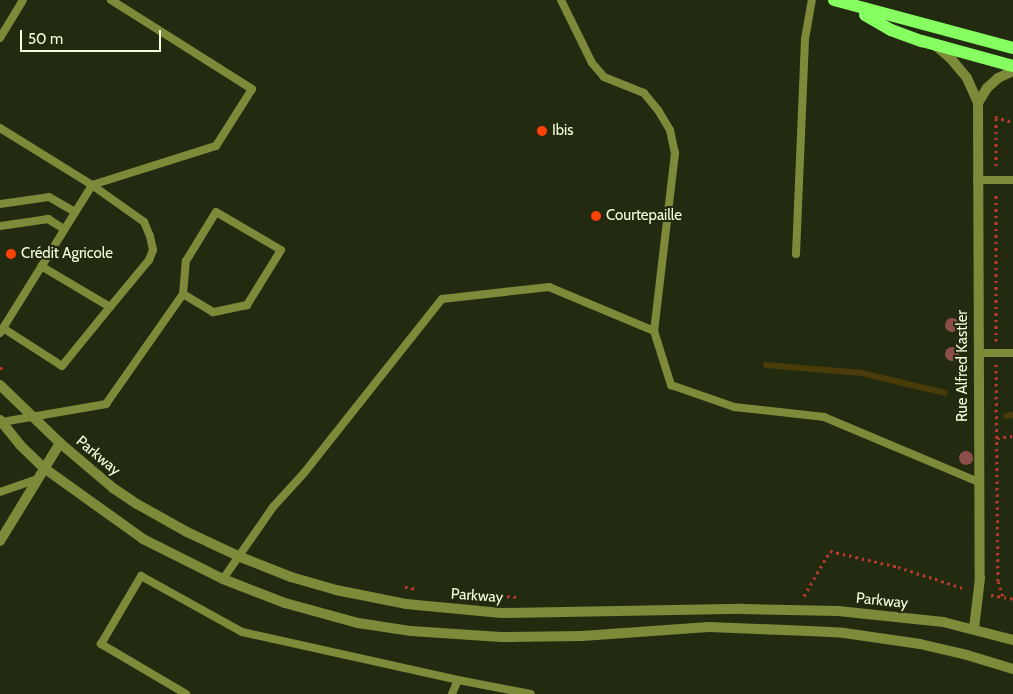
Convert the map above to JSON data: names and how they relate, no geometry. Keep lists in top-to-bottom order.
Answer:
{
  "streets": {
    "street": ["Rue Alfred Kastler", "Parkway"]
  },
  "crossings": [
    ["Rue Alfred Kastler", "Parkway"]
  ],
  "places": ["Ibis", "Courtepaille", "Crédit Agricole"],
  "scale_bar": "50 m"
}
